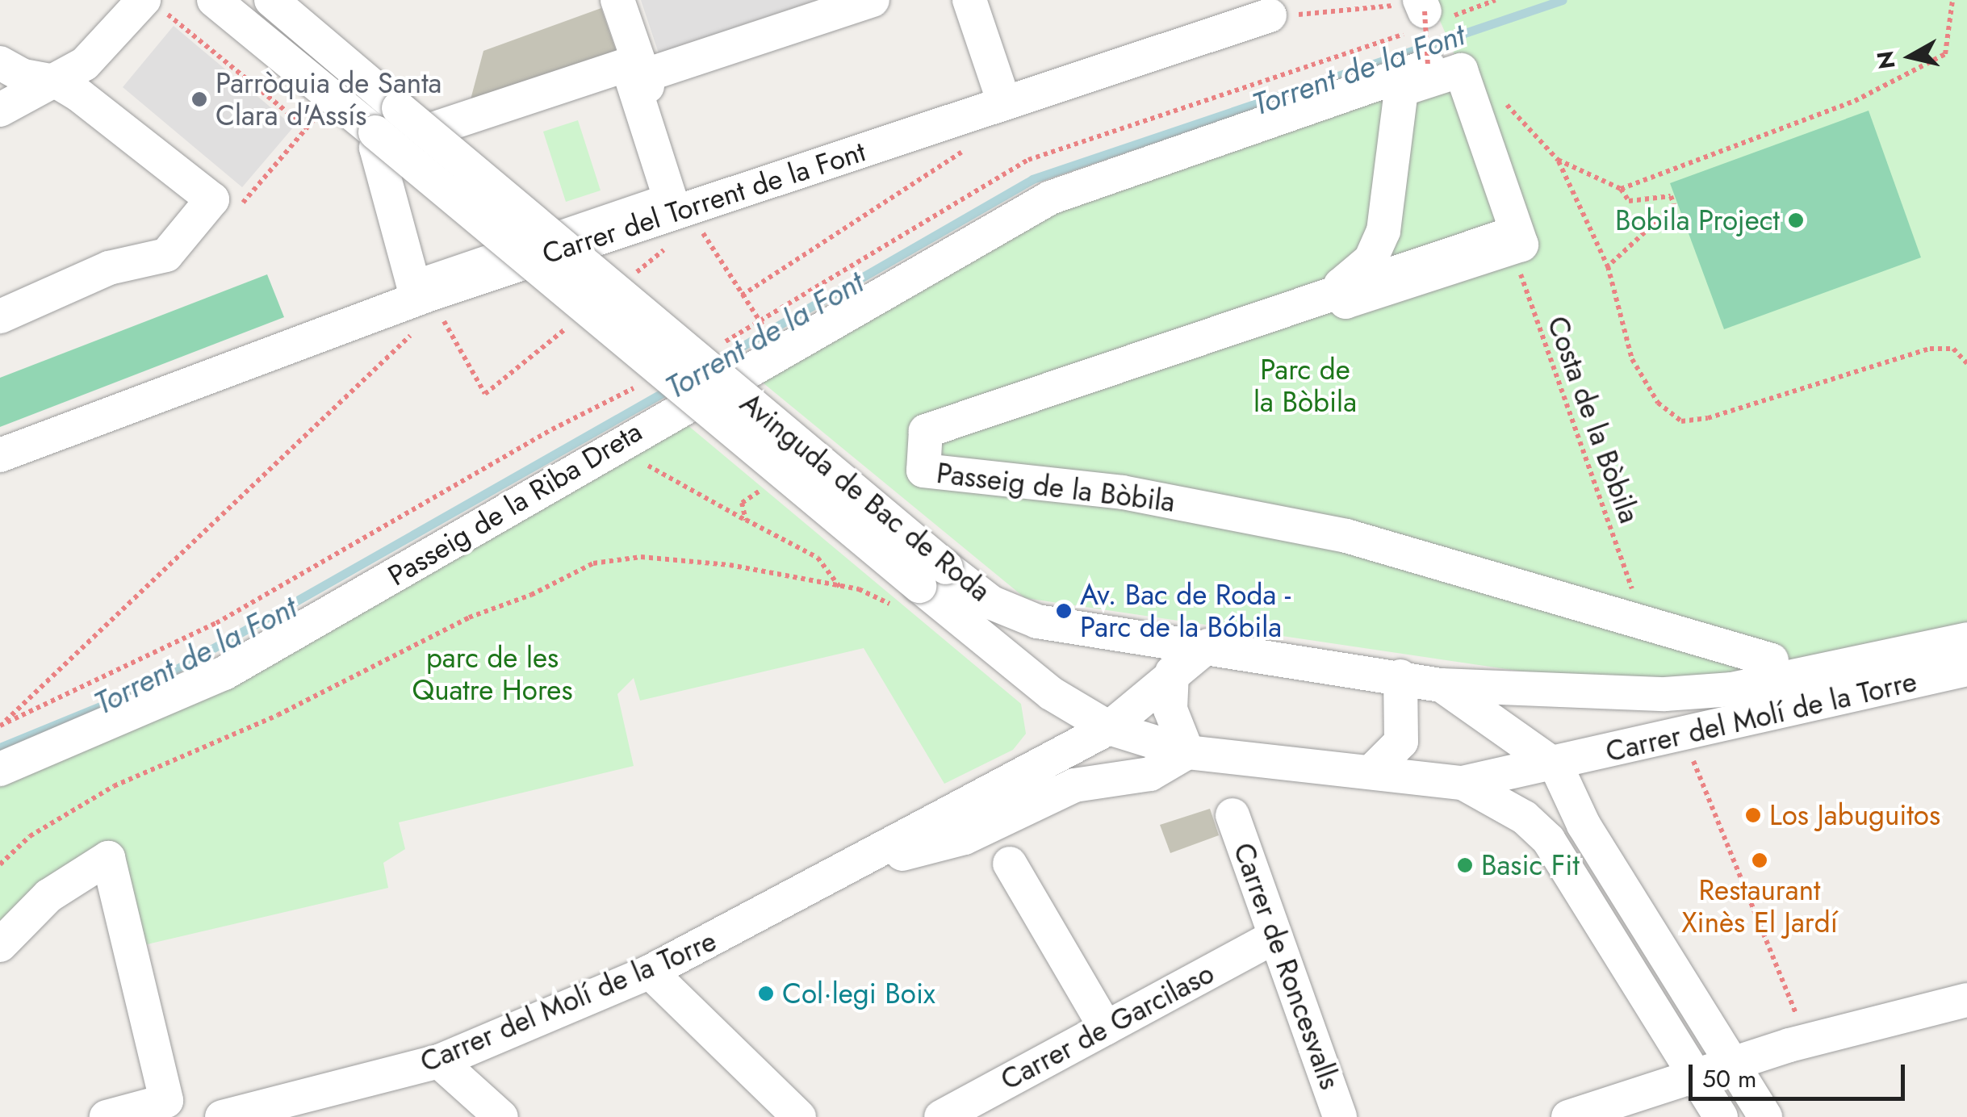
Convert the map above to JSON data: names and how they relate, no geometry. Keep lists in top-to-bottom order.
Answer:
{
  "streets": {
    "street": [
      "Carrer del Torrent de la Font",
      "Passeig de la Bòbila",
      "Avinguda de Bac de Roda",
      "Passeig de la Riba Dreta",
      "Carrer del Molí de la Torre",
      "Carrer de Roncesvalls",
      "Carrer de Garcilaso"
    ],
    "path": ["Costa de la Bòbila"]
  },
  "crossings": [
    ["Costa de la Bòbila", "Passeig de la Bòbila"],
    ["Avinguda de Bac de Roda", "Carrer del Molí de la Torre"],
    ["Carrer de Roncesvalls", "Carrer de Garcilaso"]
  ],
  "water": ["Torrent de la Font"],
  "parks": ["Parc de la Bòbila", "parc de les Quatre Hores"],
  "places": [
    "Parròquia de Santa Clara d'Assís",
    "Bobila Project",
    "Av. Bac de Roda - Parc de la Bóbila",
    "Los Jabuguitos",
    "Restaurant Xinès El Jardí",
    "Basic Fit",
    "Col·legi Boix"
  ],
  "scale_bar": "50 m",
  "north": "left"
}
